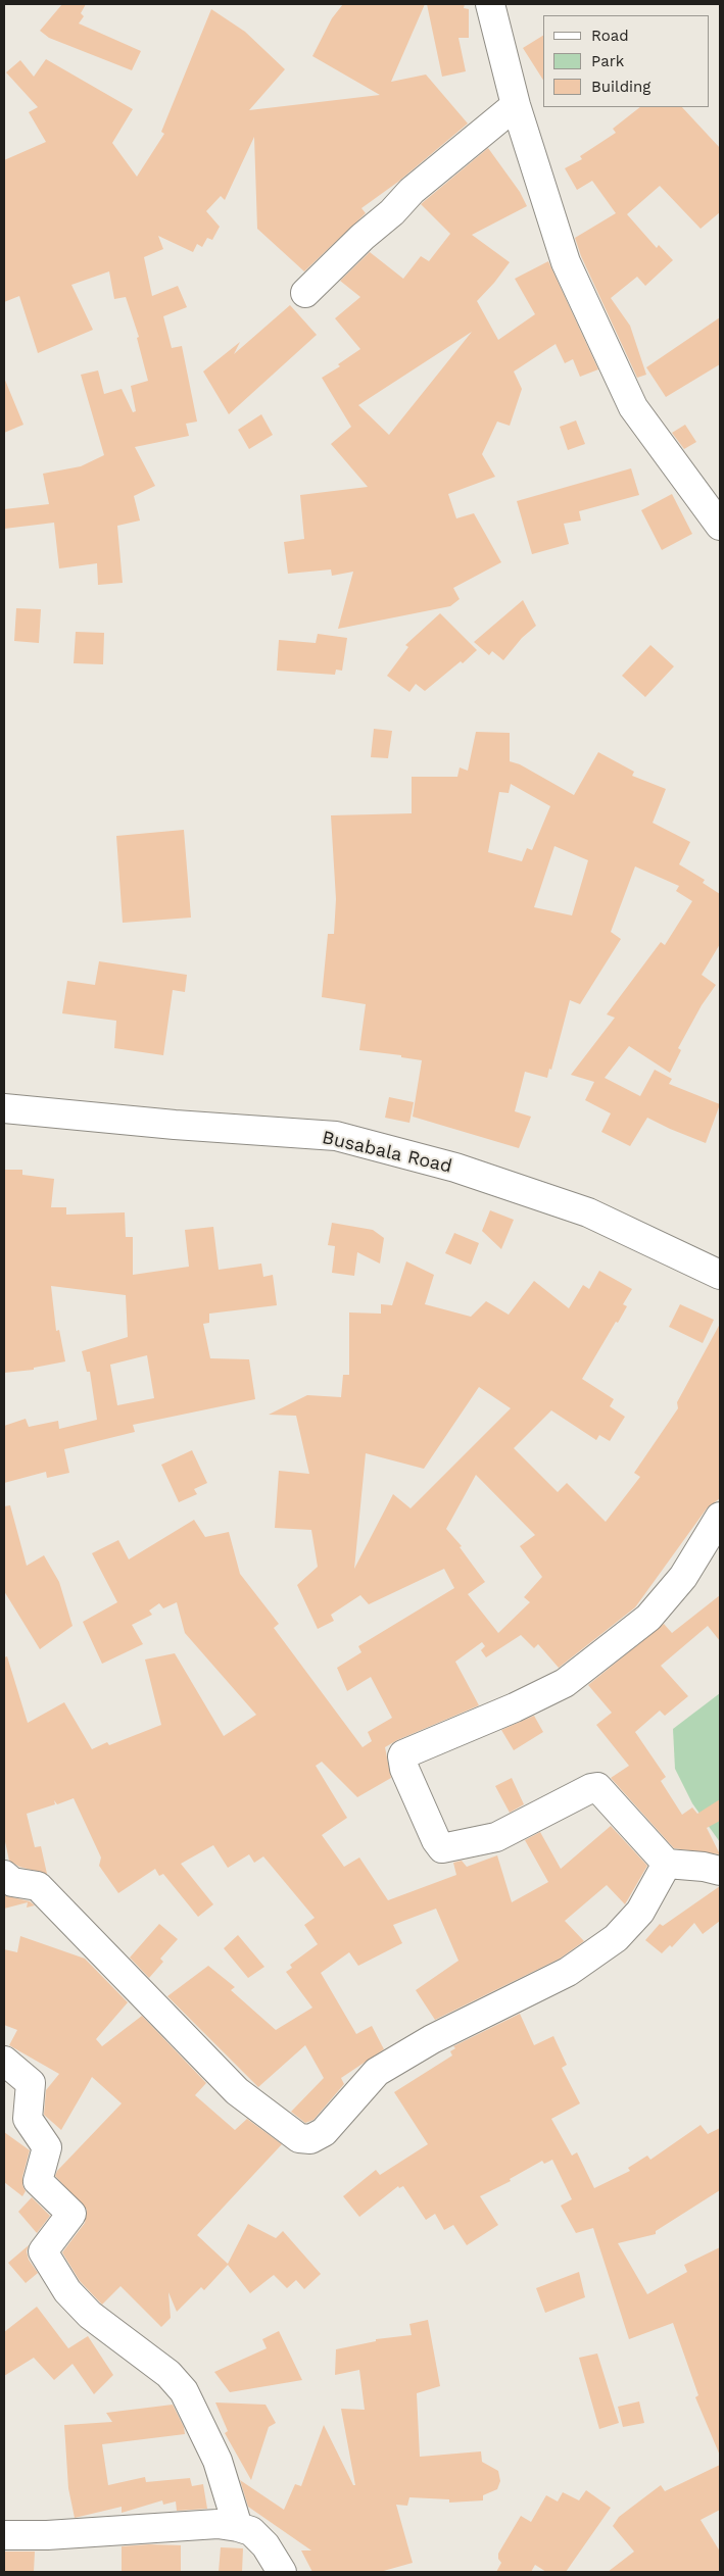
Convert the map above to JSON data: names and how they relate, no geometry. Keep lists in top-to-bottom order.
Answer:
{
  "streets": {
    "street": ["Busabala Road"]
  },
  "legend": ["Road", "Park", "Building"]
}
